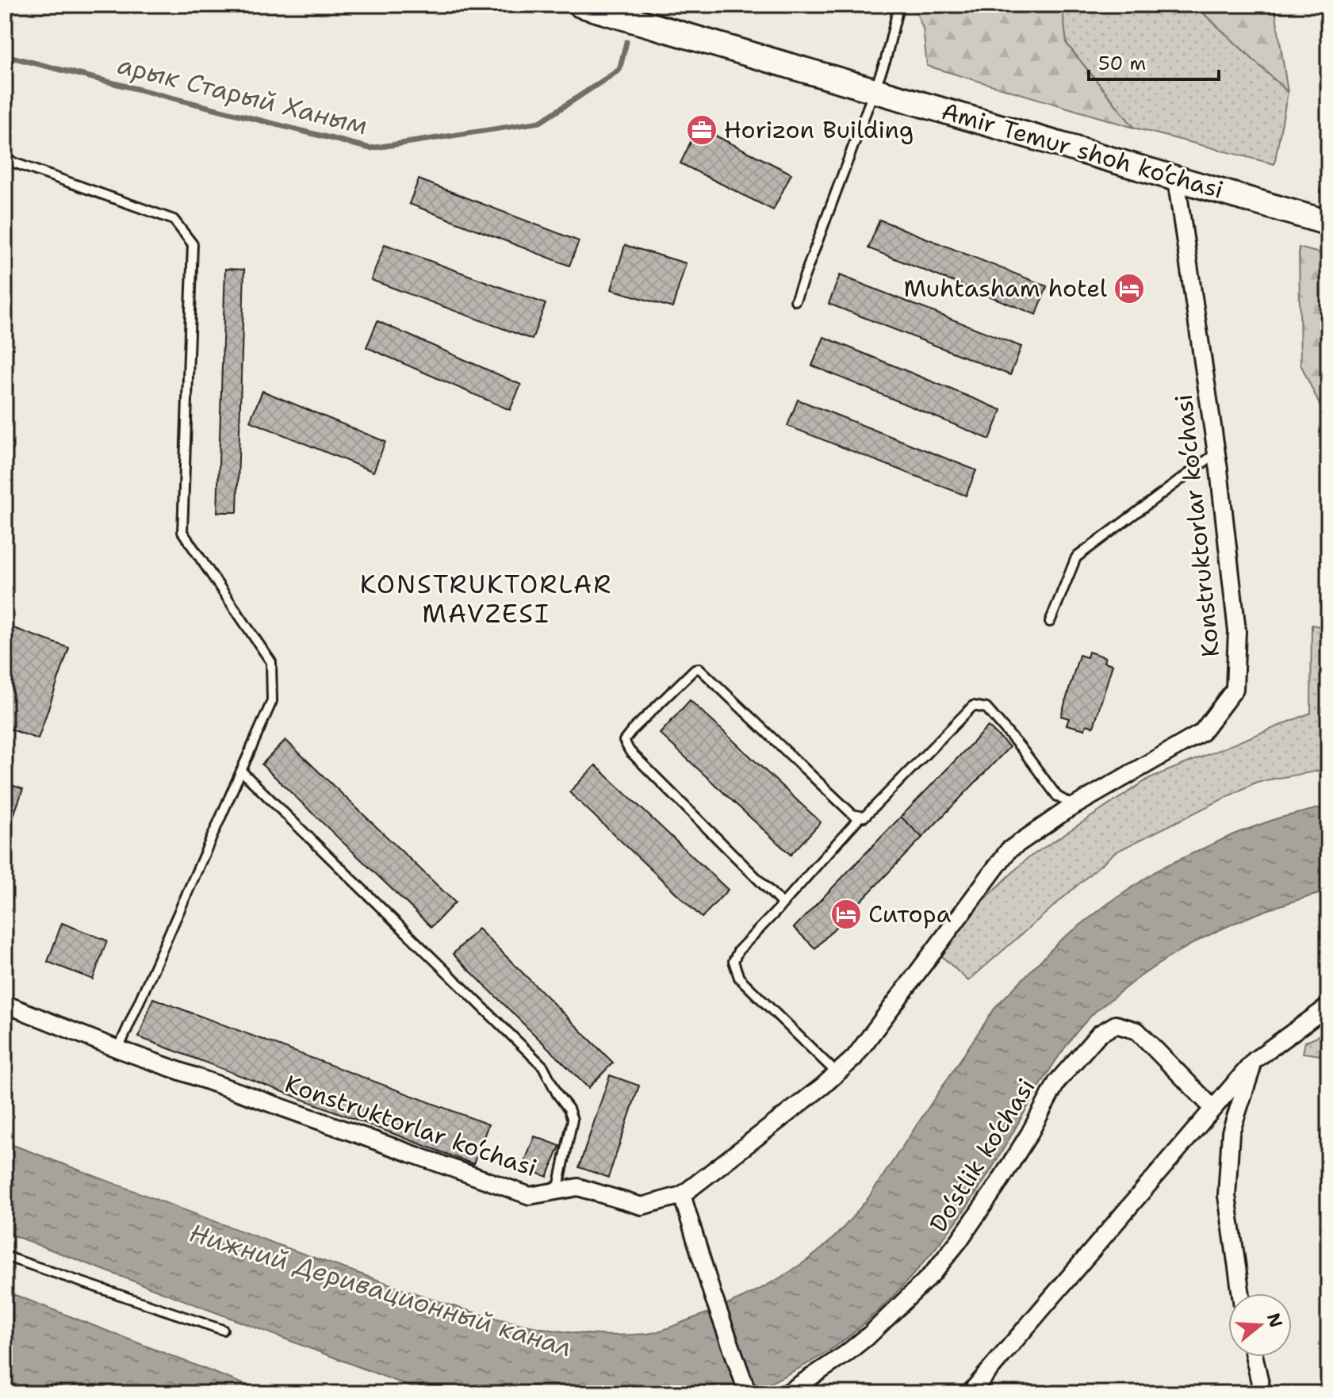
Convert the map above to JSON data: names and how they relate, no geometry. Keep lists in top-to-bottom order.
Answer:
{
  "streets": {
    "main road": ["Amir Temur shoh ko‘chasi"],
    "street": ["Konstruktorlar ko‘chasi", "Do‘stlik ko‘chasi"]
  },
  "crossings": [
    ["Amir Temur shoh ko‘chasi", "Konstruktorlar ko‘chasi"]
  ],
  "districts": ["KONSTRUKTORLAR MAVZESI"],
  "water": ["арык Старый Ханым", "Нижний Деривационный канал"],
  "places": {
    "office": ["Horizon Building"],
    "hotel": ["Muhtasham hotel", "Ситора"]
  },
  "scale_bar": "50 m",
  "north": "right"
}
